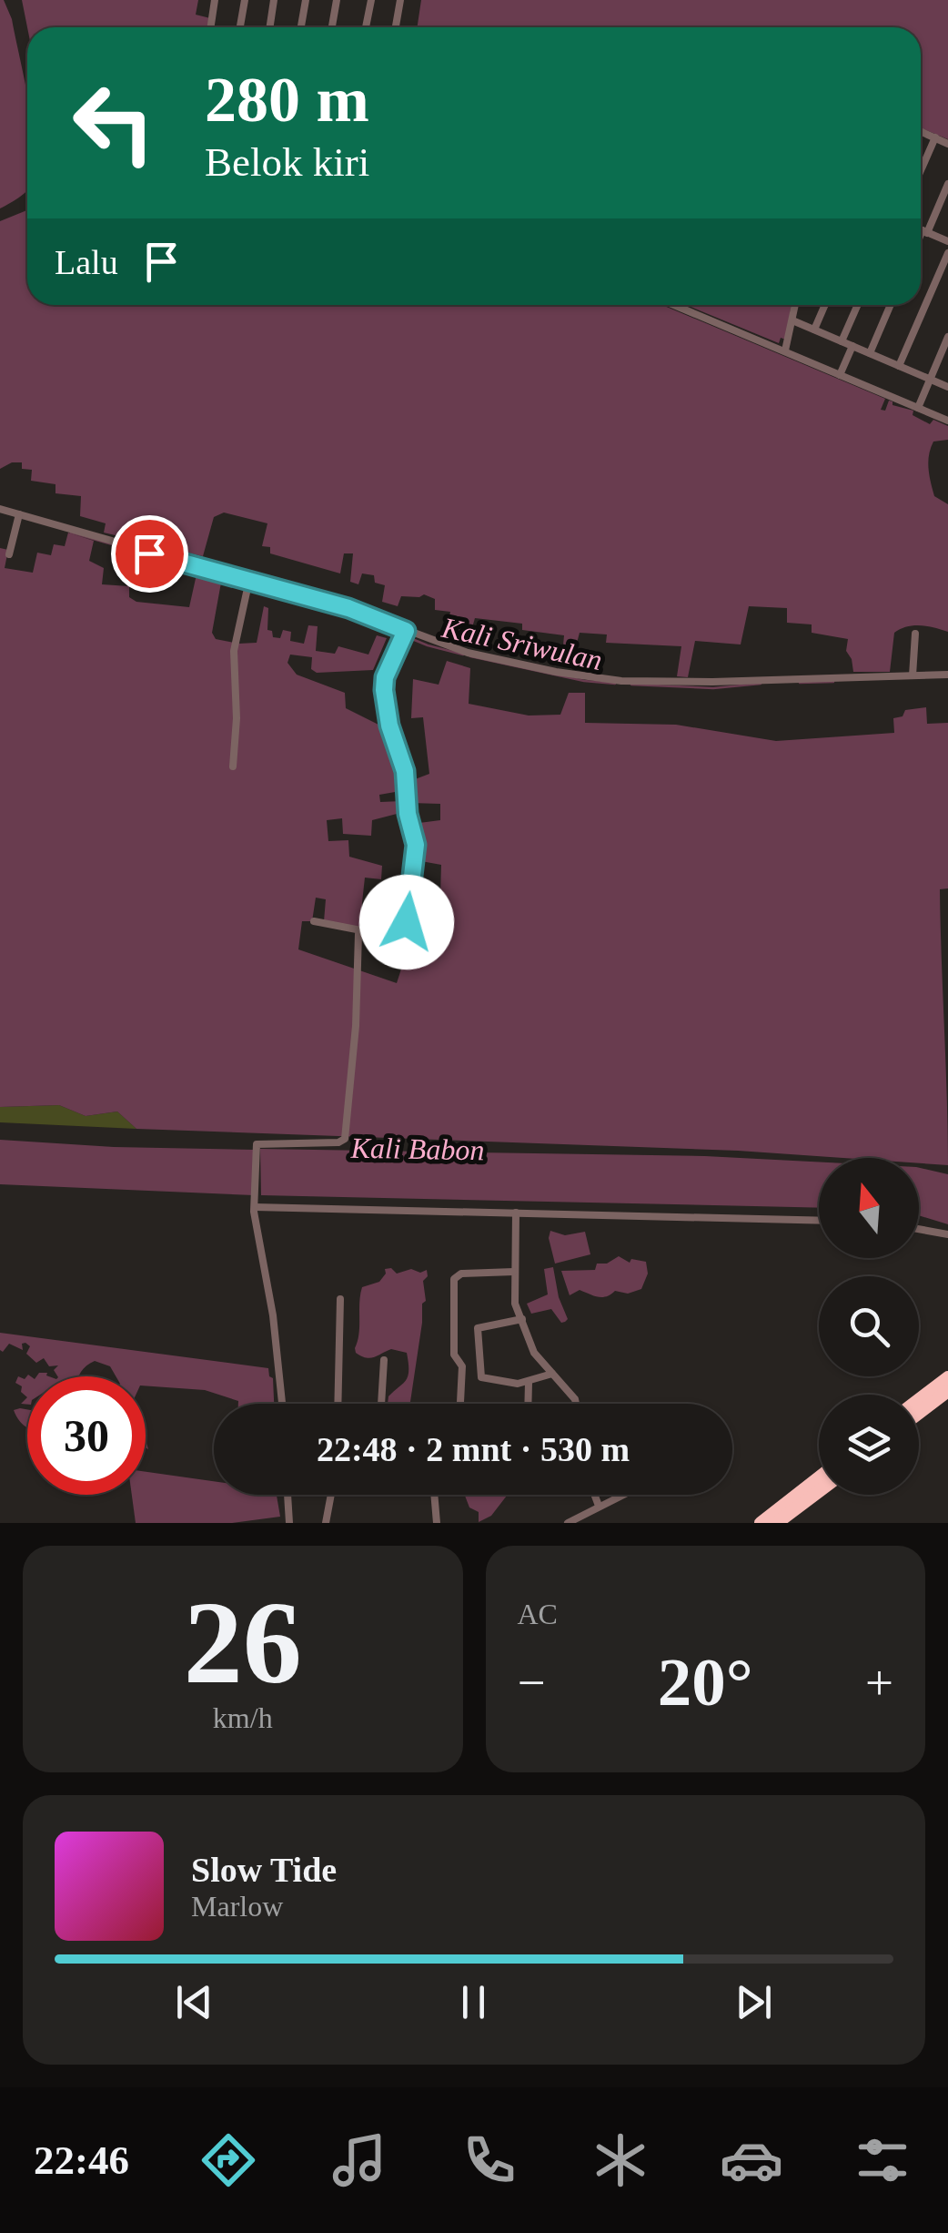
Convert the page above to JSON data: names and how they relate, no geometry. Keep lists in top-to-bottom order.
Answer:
{
  "water": ["Kali Sriwulan", "Kali Babon"],
  "north": "top",
  "page": {
    "turn": ["280 m", "Belok kiri"],
    "then": "Lalu",
    "limit": "30",
    "trip": "22:48 · 2 mnt · 530 m",
    "tile": [
      ["26", "km/h"],
      "AC"
    ],
    "heat": ["−", "20°", "+"],
    "song": ["Slow Tide", "Marlow"],
    "tabs": "22:46"
  }
}
